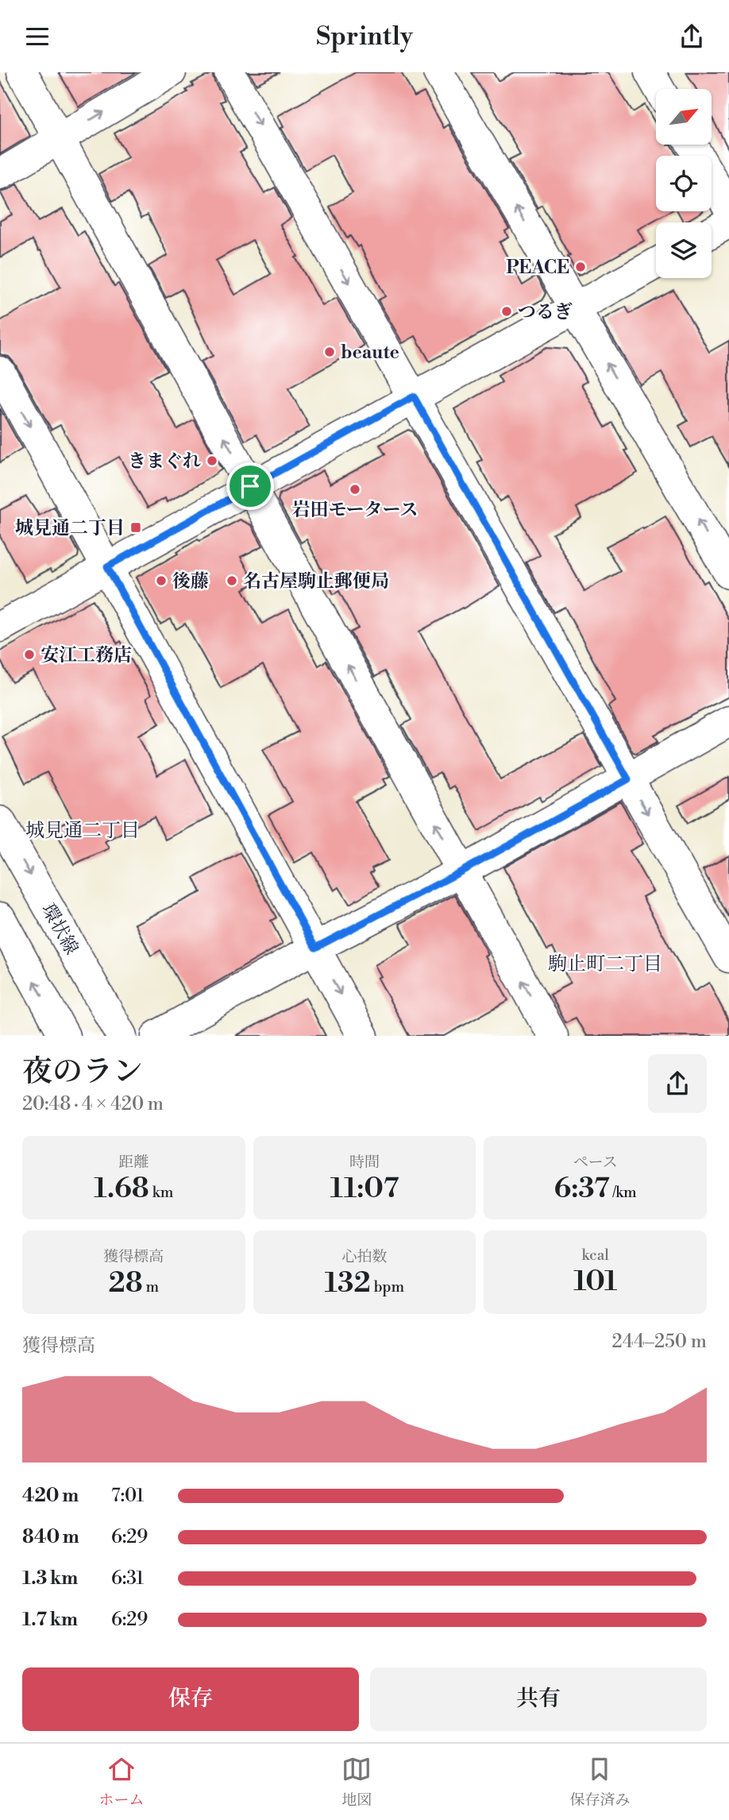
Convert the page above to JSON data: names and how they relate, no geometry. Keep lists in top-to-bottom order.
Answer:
{
  "streets": {
    "street": ["環状線"]
  },
  "districts": ["城見通二丁目", "駒止町二丁目"],
  "places": {
    "other": [
      "PEACE",
      "つるぎ",
      "beaute",
      "きまぐれ",
      "岩田モータース",
      "後藤",
      "名古屋駒止郵便局",
      "安江工務店"
    ],
    "transit": ["城見通二丁目"]
  },
  "north": "top right",
  "page": {
    "header": "Sprintly",
    "heading": ["夜のラン", "20:48 · 4 × 420 m"],
    "stats": [
      ["距離", "1.68 km"],
      ["時間", "11:07"],
      ["ペース", "6:37 /km"],
      ["獲得標高", "28 m"],
      ["心拍数", "132 bpm"],
      ["kcal", "101"]
    ],
    "chart": ["獲得標高", "244–250 m"],
    "list": [
      {
        "name": "420 m",
        "note": "7:01"
      },
      {
        "name": "840 m",
        "note": "6:29"
      },
      {
        "name": "1.3 km",
        "note": "6:31"
      },
      {
        "name": "1.7 km",
        "note": "6:29"
      }
    ],
    "buttons": ["保存", "共有"],
    "tabs": ["ホーム", "地図", "保存済み"]
  }
}
